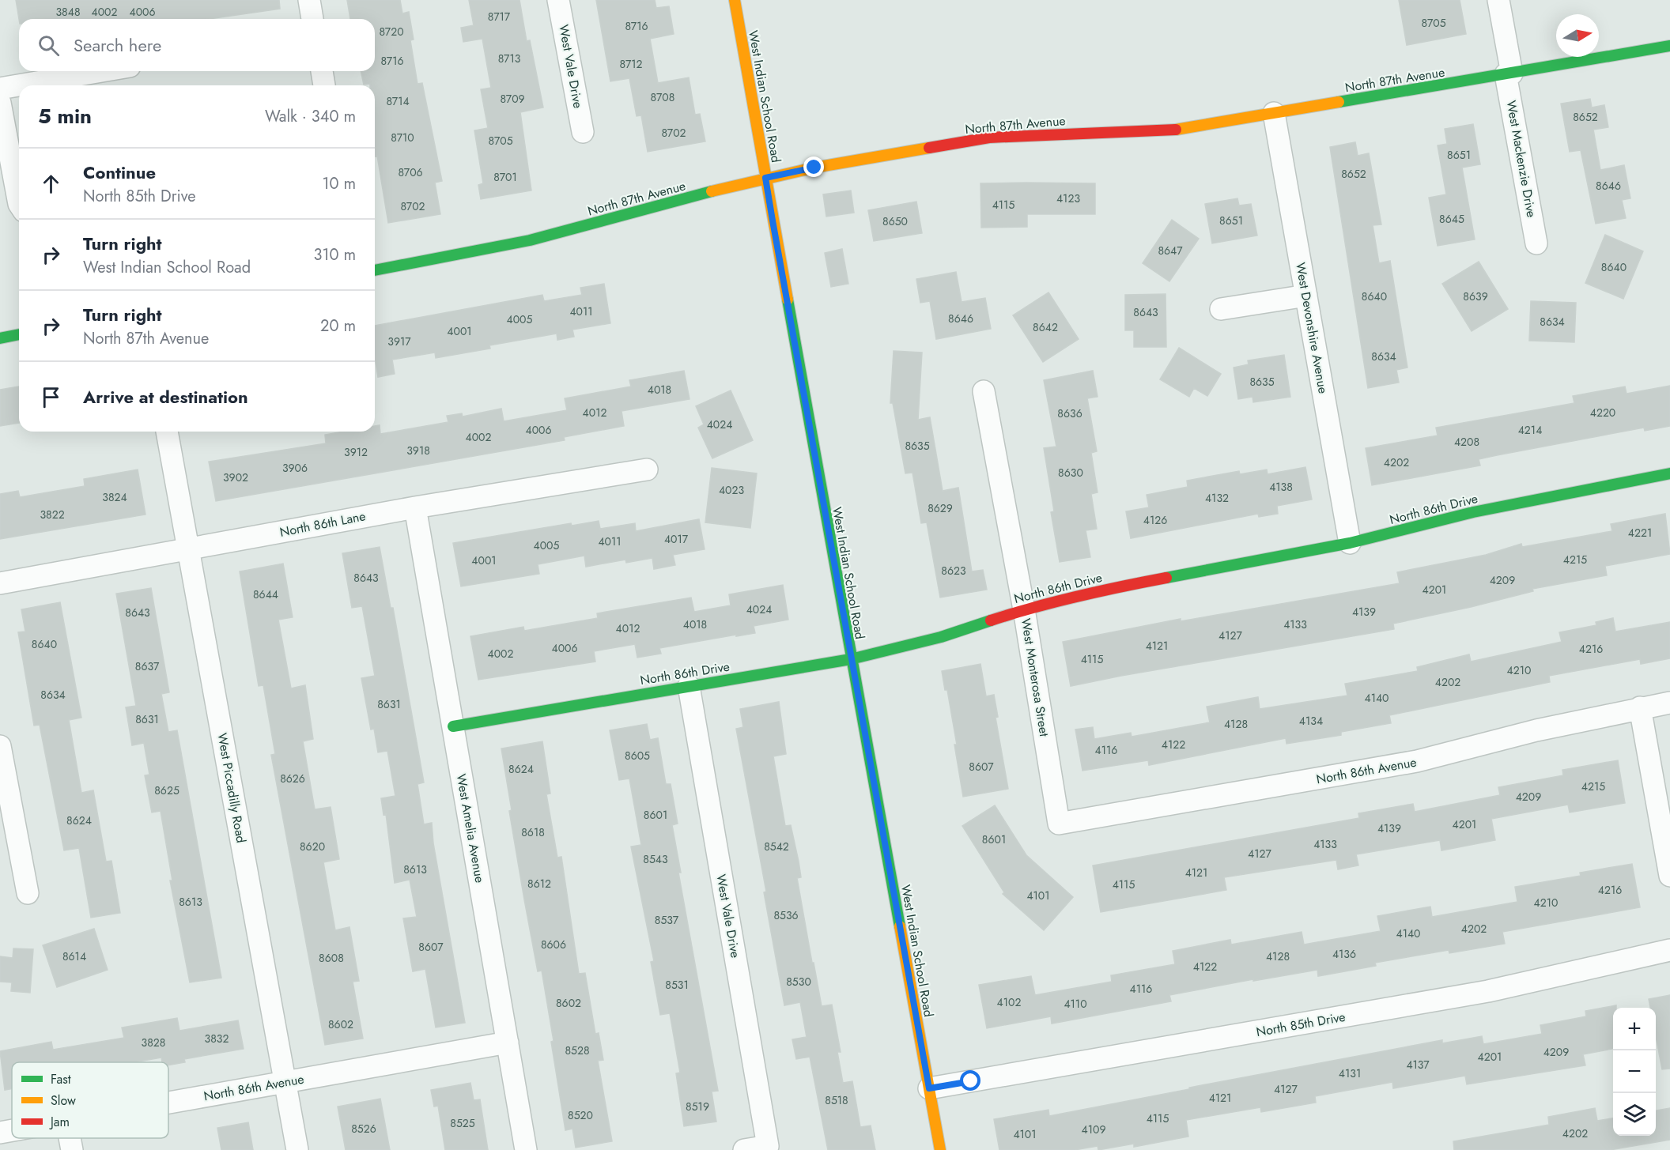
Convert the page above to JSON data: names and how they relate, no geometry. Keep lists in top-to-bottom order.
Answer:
{
  "streets": {
    "street": [
      "West Vale Drive",
      "North 87th Avenue",
      "West Indian School Road",
      "West Mackenzie Drive",
      "West Devonshire Avenue",
      "North 86th Drive",
      "North 86th Lane",
      "West Monterosa Street",
      "North 86th Avenue",
      "West Piccadilly Road",
      "West Amelia Avenue",
      "North 85th Drive"
    ]
  },
  "crossings": [
    ["West Vale Drive", "North 86th Drive"],
    ["North 87th Avenue", "West Indian School Road"],
    ["North 87th Avenue", "West Mackenzie Drive"],
    ["North 87th Avenue", "West Devonshire Avenue"],
    ["West Indian School Road", "North 86th Drive"],
    ["West Indian School Road", "North 85th Drive"],
    ["West Devonshire Avenue", "North 86th Drive"],
    ["North 86th Drive", "West Monterosa Street"],
    ["North 86th Drive", "West Amelia Avenue"],
    ["North 86th Lane", "West Piccadilly Road"],
    ["North 86th Lane", "West Amelia Avenue"],
    ["West Monterosa Street", "North 86th Avenue"],
    ["North 86th Avenue", "West Piccadilly Road"],
    ["North 86th Avenue", "West Amelia Avenue"]
  ],
  "house_numbers": [
    "3848",
    "4002",
    "4006",
    "8717",
    "8705",
    "8716",
    "8720",
    "8713",
    "8716",
    "8712",
    "8708",
    "8709",
    "8714",
    "8652",
    "8702",
    "8710",
    "8705",
    "8651",
    "8706",
    "8652",
    "8701",
    "8646",
    "4123",
    "4115",
    "8702",
    "8645",
    "8651",
    "8650",
    "8647",
    "8640",
    "8640",
    "8639",
    "4011",
    "8643",
    "8646",
    "4005",
    "8634",
    "8642",
    "4001",
    "3917",
    "8634",
    "8635",
    "4018",
    "4012",
    "4220",
    "8636",
    "4024",
    "4006",
    "4214",
    "4002",
    "4208",
    "8635",
    "3918",
    "3912",
    "4202",
    "3906",
    "8630",
    "3902",
    "4138",
    "4023",
    "3824",
    "4132",
    "8629",
    "3822",
    "4126",
    "4221",
    "4017",
    "4011",
    "4005",
    "4215",
    "4001",
    "8623",
    "8643",
    "4209",
    "4201",
    "8644",
    "4024",
    "4139",
    "8643",
    "4018",
    "4133",
    "4012",
    "4127",
    "8640",
    "4121",
    "4006",
    "4216",
    "4002",
    "4115",
    "8637",
    "4210",
    "4202",
    "8634",
    "4140",
    "8631",
    "8631",
    "4134",
    "4128",
    "4122",
    "4116",
    "8605",
    "8607",
    "8624",
    "8626",
    "4215",
    "8625",
    "4209",
    "8601",
    "8624",
    "4201",
    "4139",
    "8618",
    "8601",
    "4133",
    "8620",
    "8542",
    "4127",
    "8543",
    "8613",
    "4121",
    "8612",
    "4115",
    "4216",
    "4101",
    "8613",
    "4210",
    "8536",
    "8537",
    "4202",
    "4140",
    "8606",
    "8607",
    "4136",
    "8614",
    "4128",
    "8608",
    "4122",
    "8530",
    "8531",
    "4116",
    "4102",
    "8602",
    "4110",
    "8602",
    "3832",
    "3828",
    "8528",
    "4209",
    "4201",
    "4137",
    "4131",
    "4127",
    "4121",
    "8518",
    "8519",
    "8520",
    "4115",
    "8525",
    "8526",
    "4109",
    "4202",
    "4101"
  ],
  "legend": ["Fast", "Slow", "Jam"],
  "north": "right",
  "page": {
    "search": "Search here",
    "heading": ["5 min", "Walk · 340 m"],
    "list": [
      ["Continue", "North 85th Drive", "10 m"],
      ["Turn right", "West Indian School Road", "310 m"],
      ["Turn right", "North 87th Avenue", "20 m"],
      "Arrive at destination"
    ],
    "map_buttons": ["+", "−"]
  }
}
